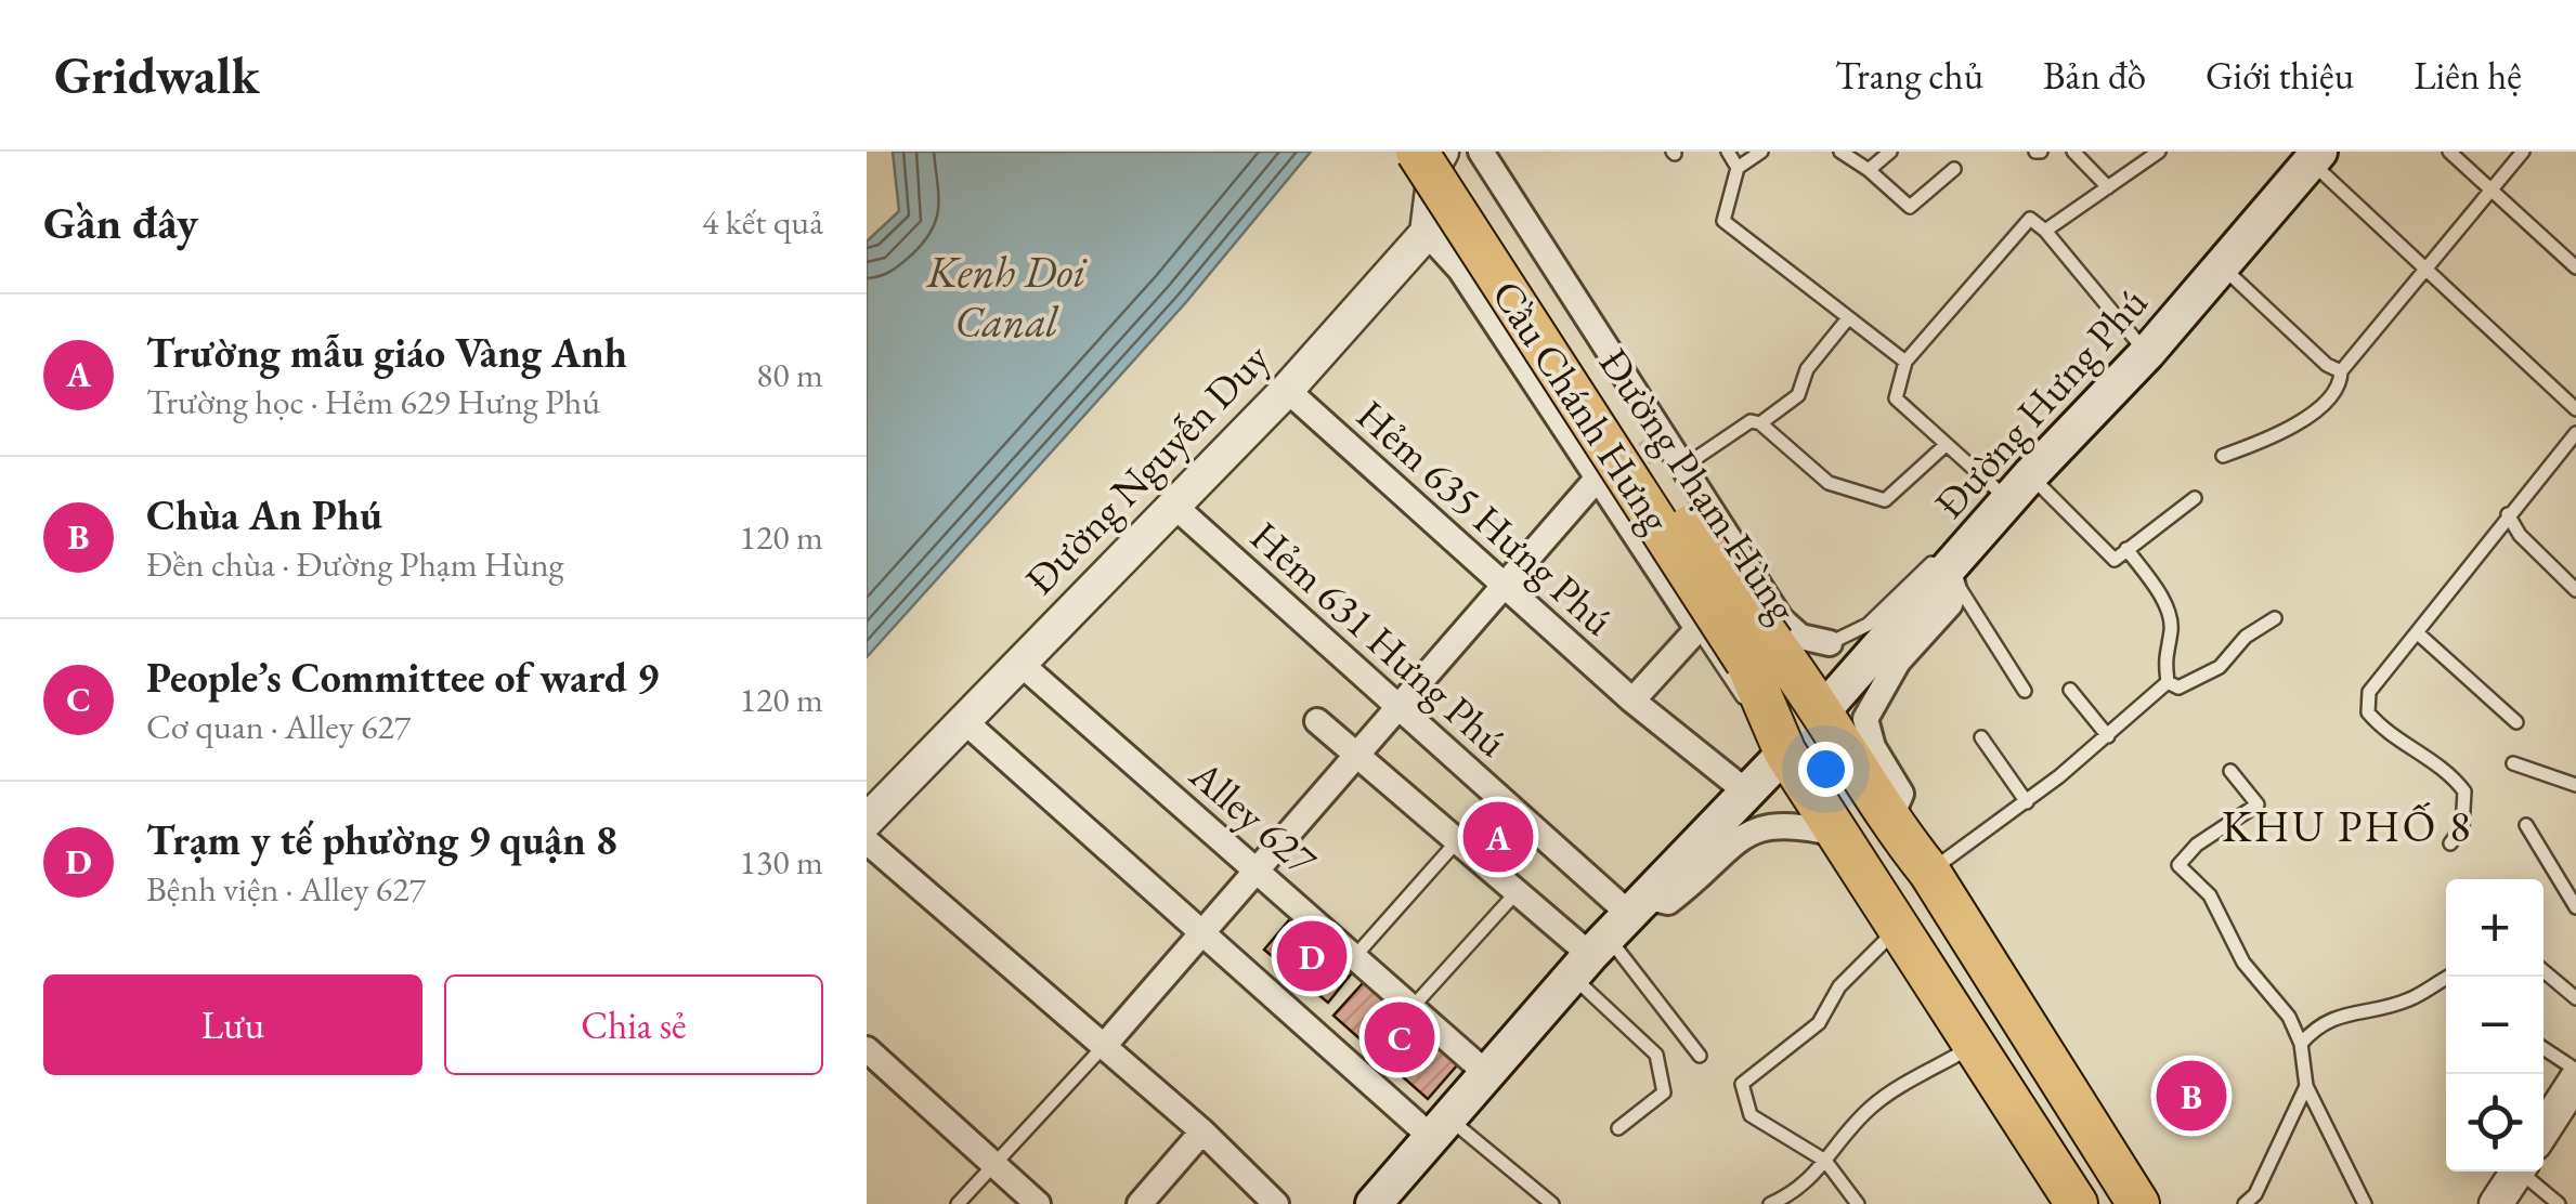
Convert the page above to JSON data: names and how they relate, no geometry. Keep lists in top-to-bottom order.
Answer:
{
  "streets": {
    "main road": ["Đường Hưng Phú", "Cầu Chánh Hưng", "Đường Phạm Hùng"],
    "street": [
      "Đường Nguyễn Duy",
      "Hẻm 635 Hưng Phú",
      "Hẻm 631 Hưng Phú",
      "Alley 627"
    ]
  },
  "crossings": [
    ["Đường Hưng Phú", "Đường Phạm Hùng"],
    ["Cầu Chánh Hưng", "Đường Phạm Hùng"],
    ["Đường Nguyễn Duy", "Đường Phạm Hùng"],
    ["Đường Nguyễn Duy", "Hẻm 635 Hưng Phú"],
    ["Đường Nguyễn Duy", "Hẻm 631 Hưng Phú"],
    ["Đường Nguyễn Duy", "Alley 627"]
  ],
  "districts": ["KHU PHỐ 8"],
  "water": ["Kenh Doi Canal"],
  "page": {
    "header": "Gridwalk",
    "nav": [
      "Trang chủ",
      "Bản đồ",
      "Giới thiệu",
      "Liên hệ"
    ],
    "heading": ["Gần đây", "4 kết quả"],
    "list": [
      {
        "mark": "A",
        "name": "Trường mẫu giáo Vàng Anh",
        "note": "Trường học · Hẻm 629 Hưng Phú",
        "value": "80 m"
      },
      {
        "mark": "B",
        "name": "Chùa An Phú",
        "note": "Đền chùa · Đường Phạm Hùng",
        "value": "120 m"
      },
      {
        "mark": "C",
        "name": "People’s Committee of ward 9",
        "note": "Cơ quan · Alley 627",
        "value": "120 m"
      },
      {
        "mark": "D",
        "name": "Trạm y tế phường 9 quận 8",
        "note": "Bệnh viện · Alley 627",
        "value": "130 m"
      }
    ],
    "pins": [
      "A",
      "D",
      "C",
      "B"
    ],
    "map_buttons": ["+", "−"],
    "buttons": ["Lưu", "Chia sẻ"]
  }
}
